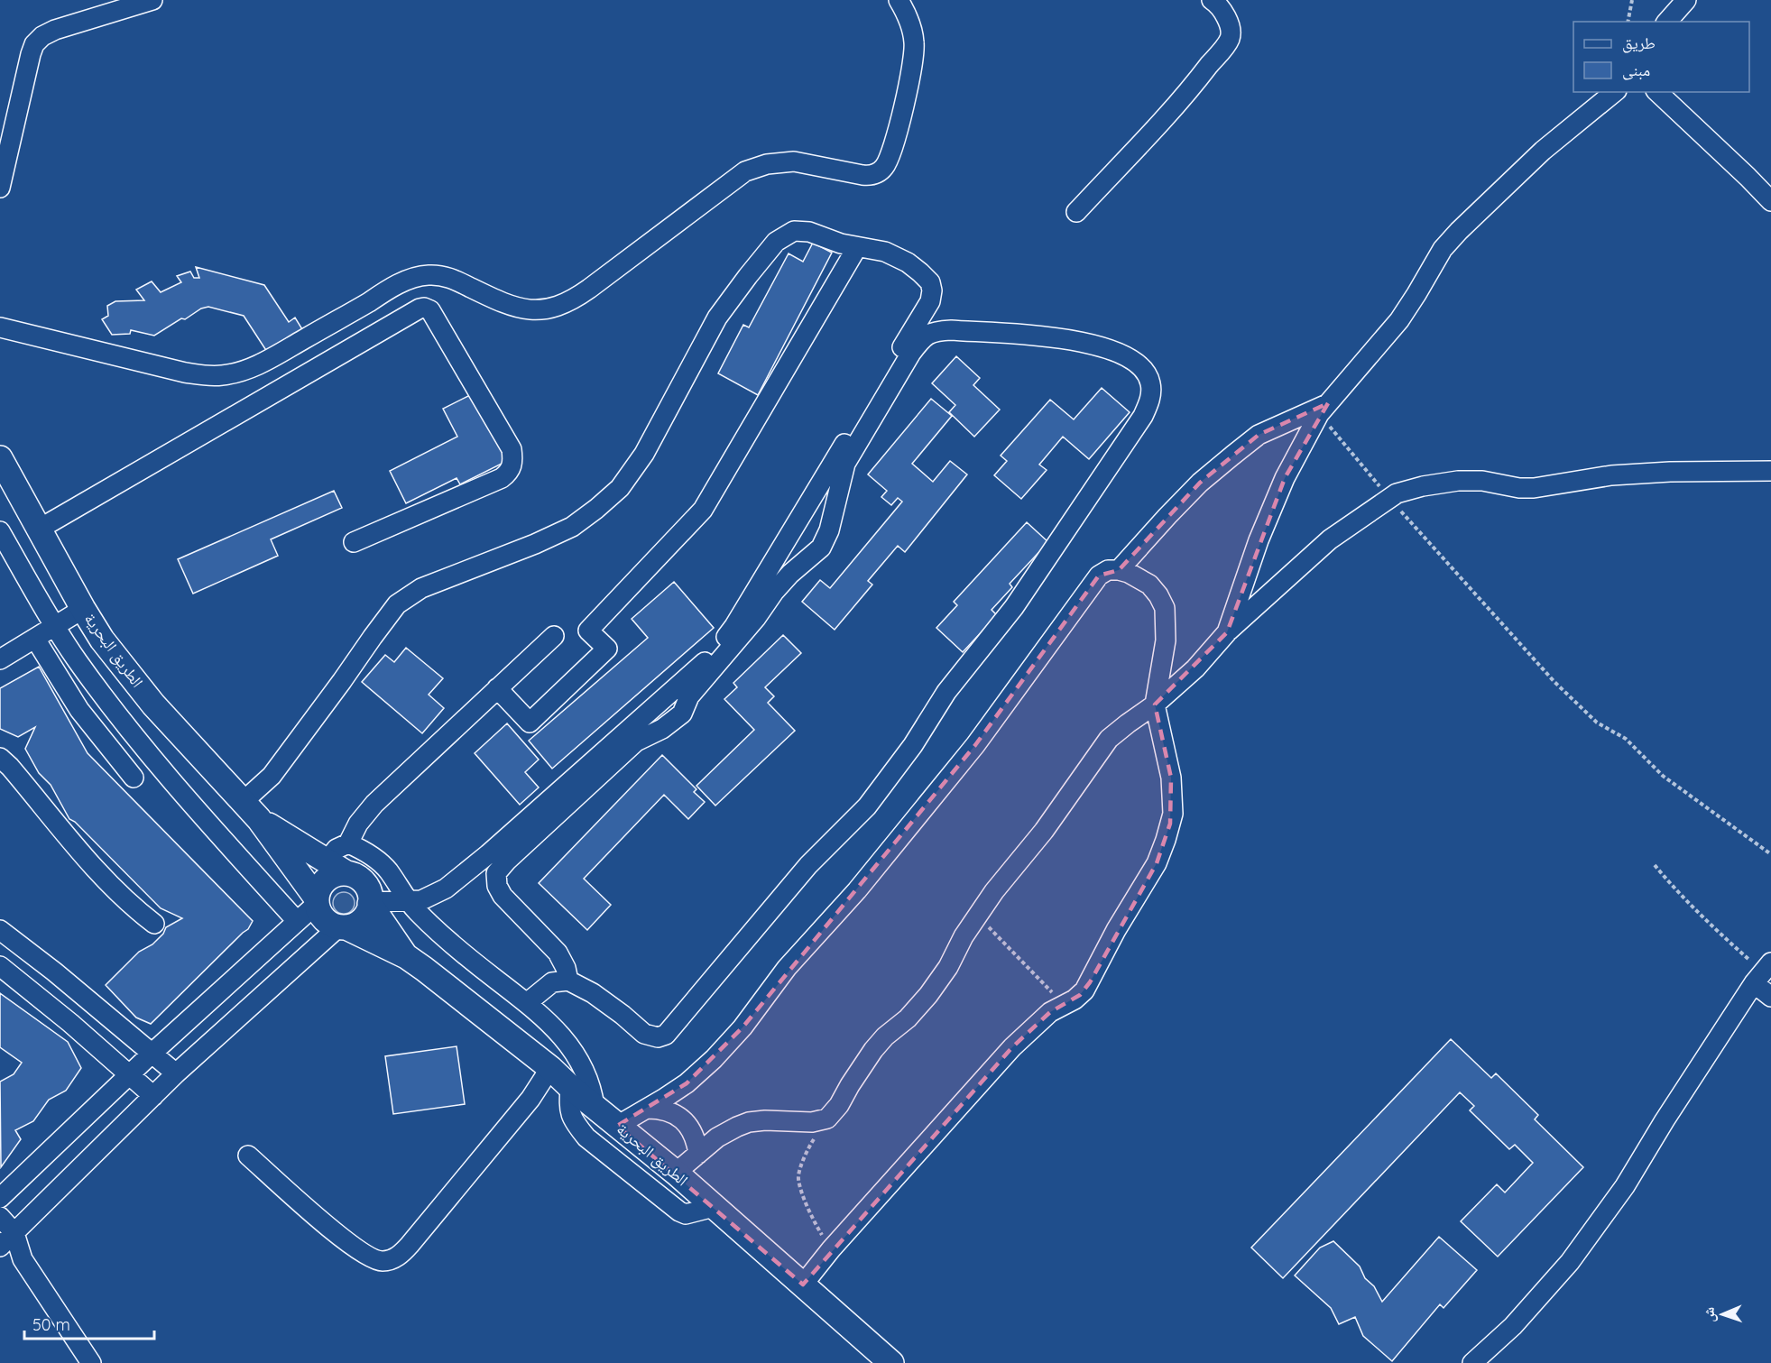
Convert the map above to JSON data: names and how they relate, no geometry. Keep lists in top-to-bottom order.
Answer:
{
  "streets": {
    "main road": ["الطريق البحرية"]
  },
  "legend": ["طريق", "مبنى"],
  "scale_bar": "50 m",
  "north": "left"
}
